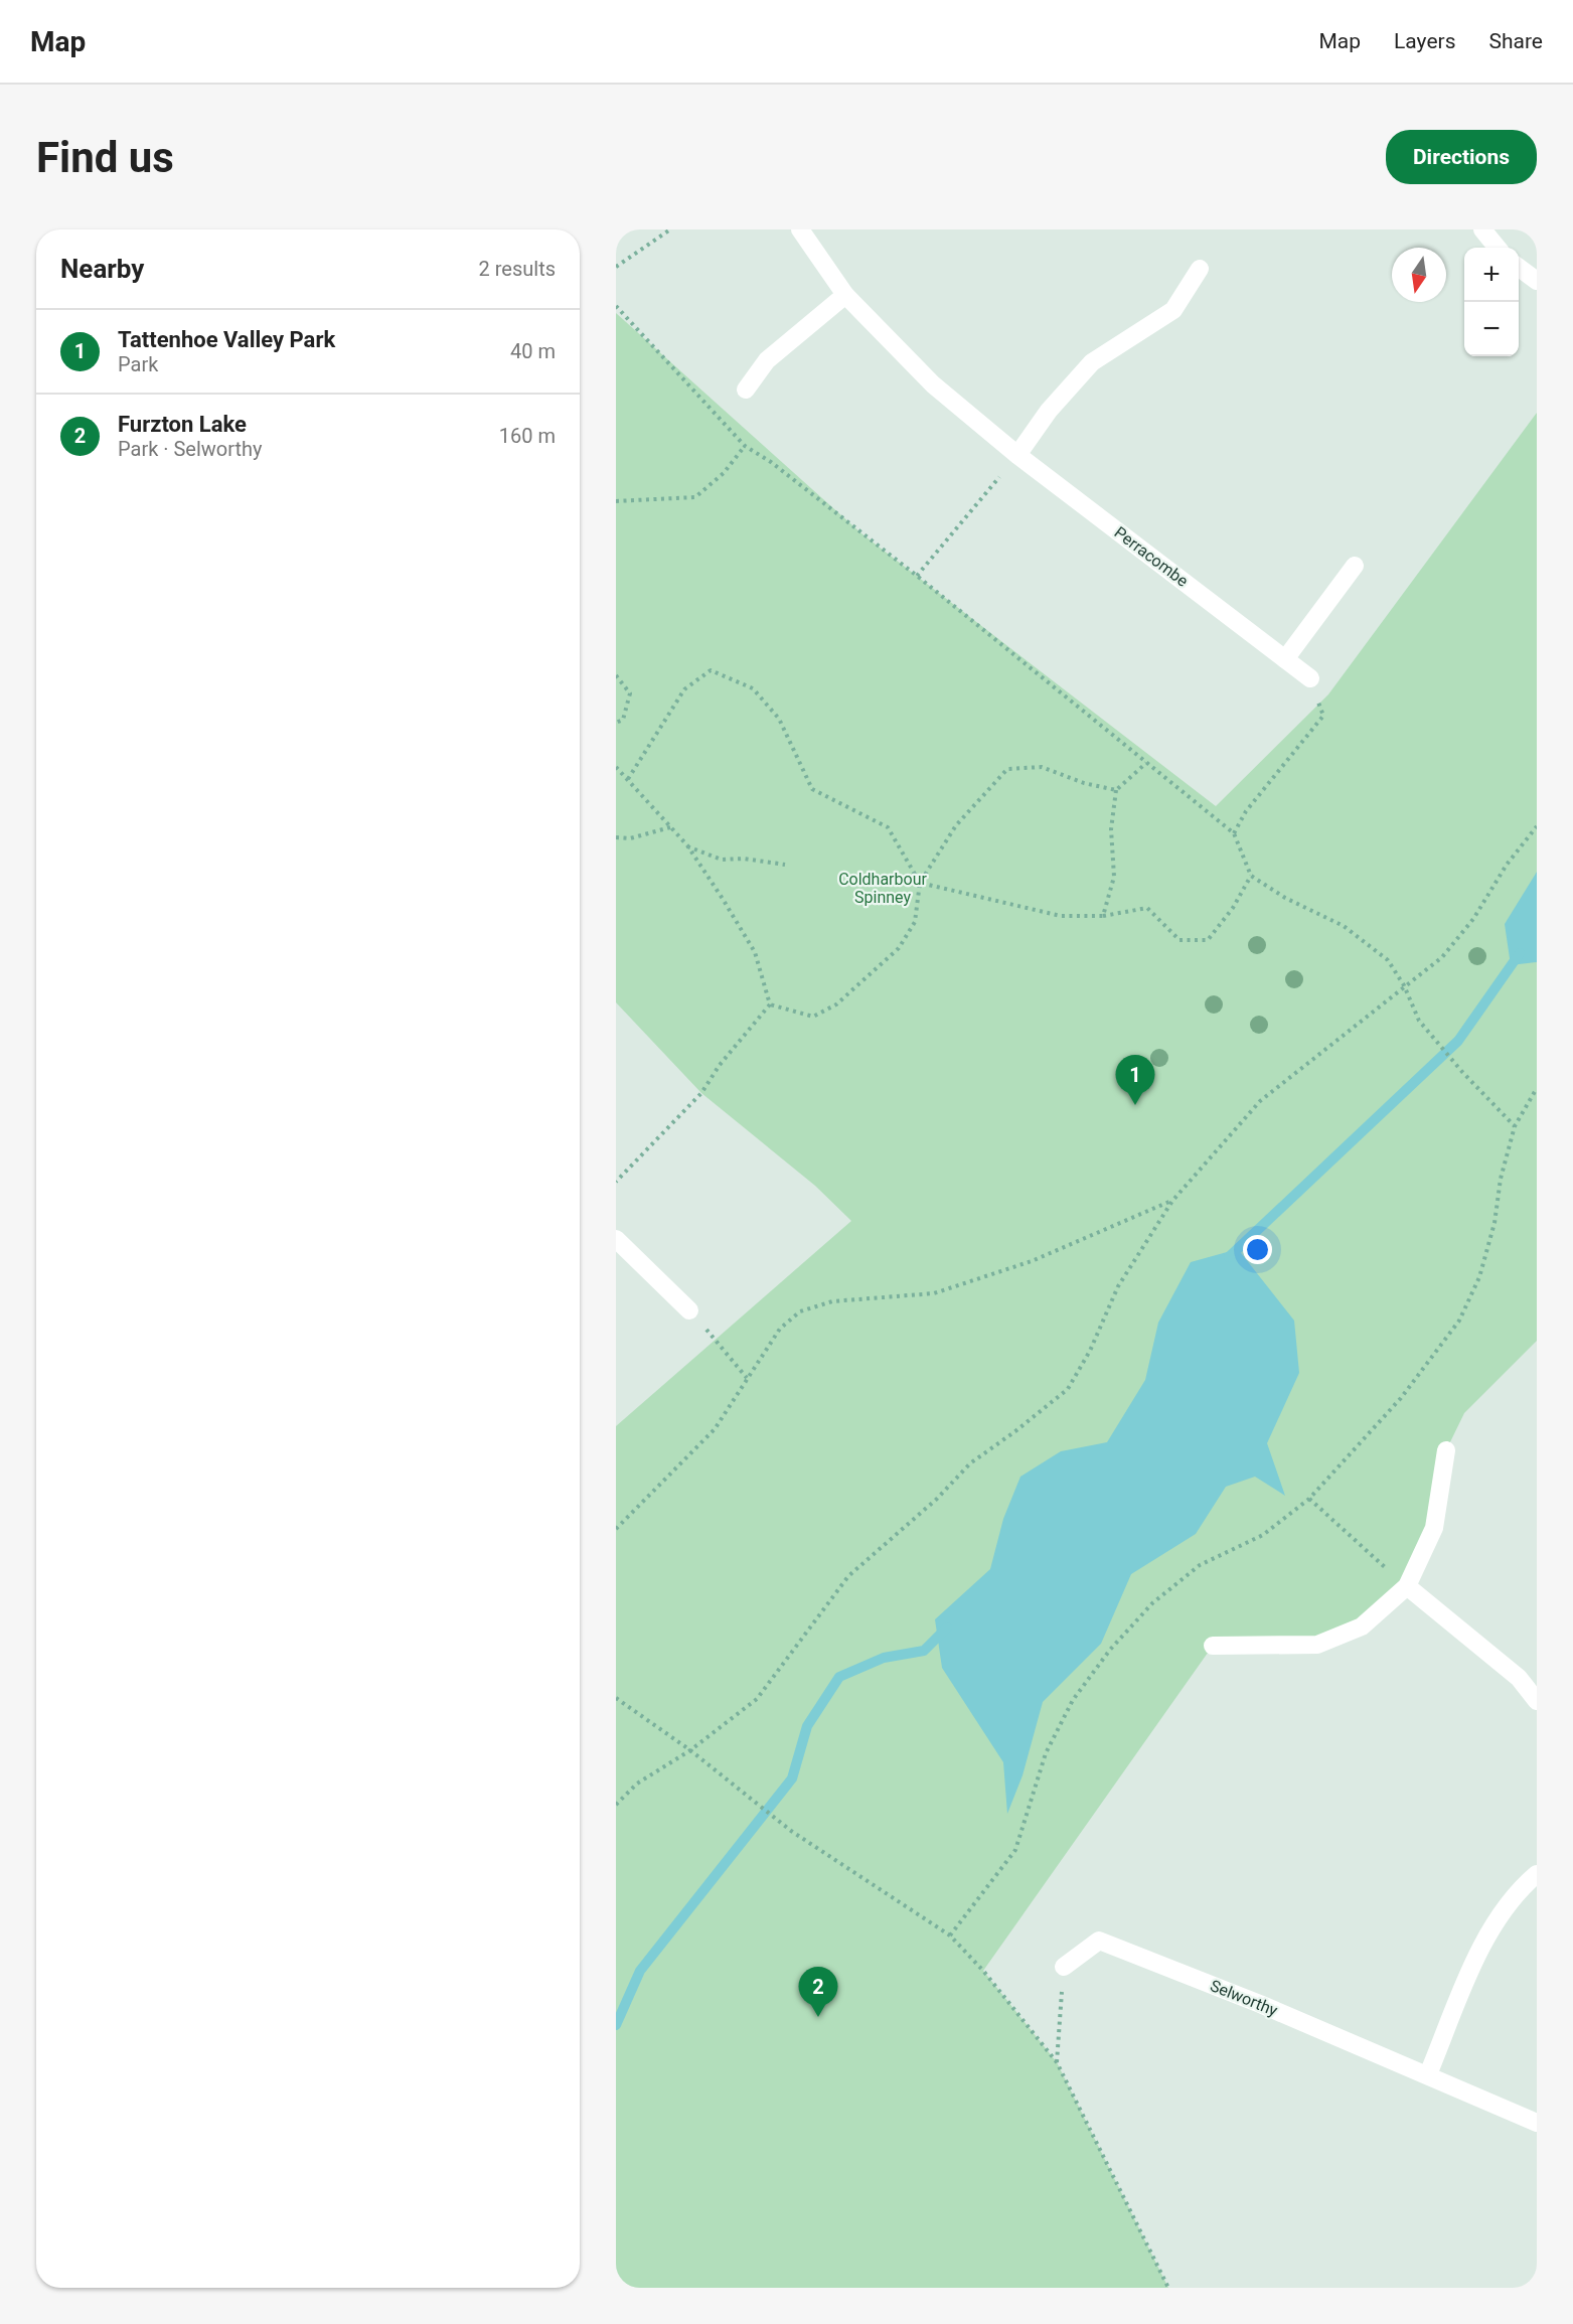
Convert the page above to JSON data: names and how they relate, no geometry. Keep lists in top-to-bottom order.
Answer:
{
  "streets": {
    "street": ["Perracombe", "Selworthy"]
  },
  "parks": ["Coldharbour Spinney"],
  "north": "bottom",
  "page": {
    "header": "Map",
    "nav": ["Map", "Layers", "Share"],
    "buttons": "Directions",
    "title": "Find us",
    "heading": ["Nearby", "2 results"],
    "map_buttons": ["+", "−"],
    "list": [
      {
        "mark": "1",
        "name": "Tattenhoe Valley Park",
        "note": "Park",
        "value": "40 m"
      },
      {
        "mark": "2",
        "name": "Furzton Lake",
        "note": "Park · Selworthy",
        "value": "160 m"
      }
    ],
    "pins": ["1", "2"]
  }
}
